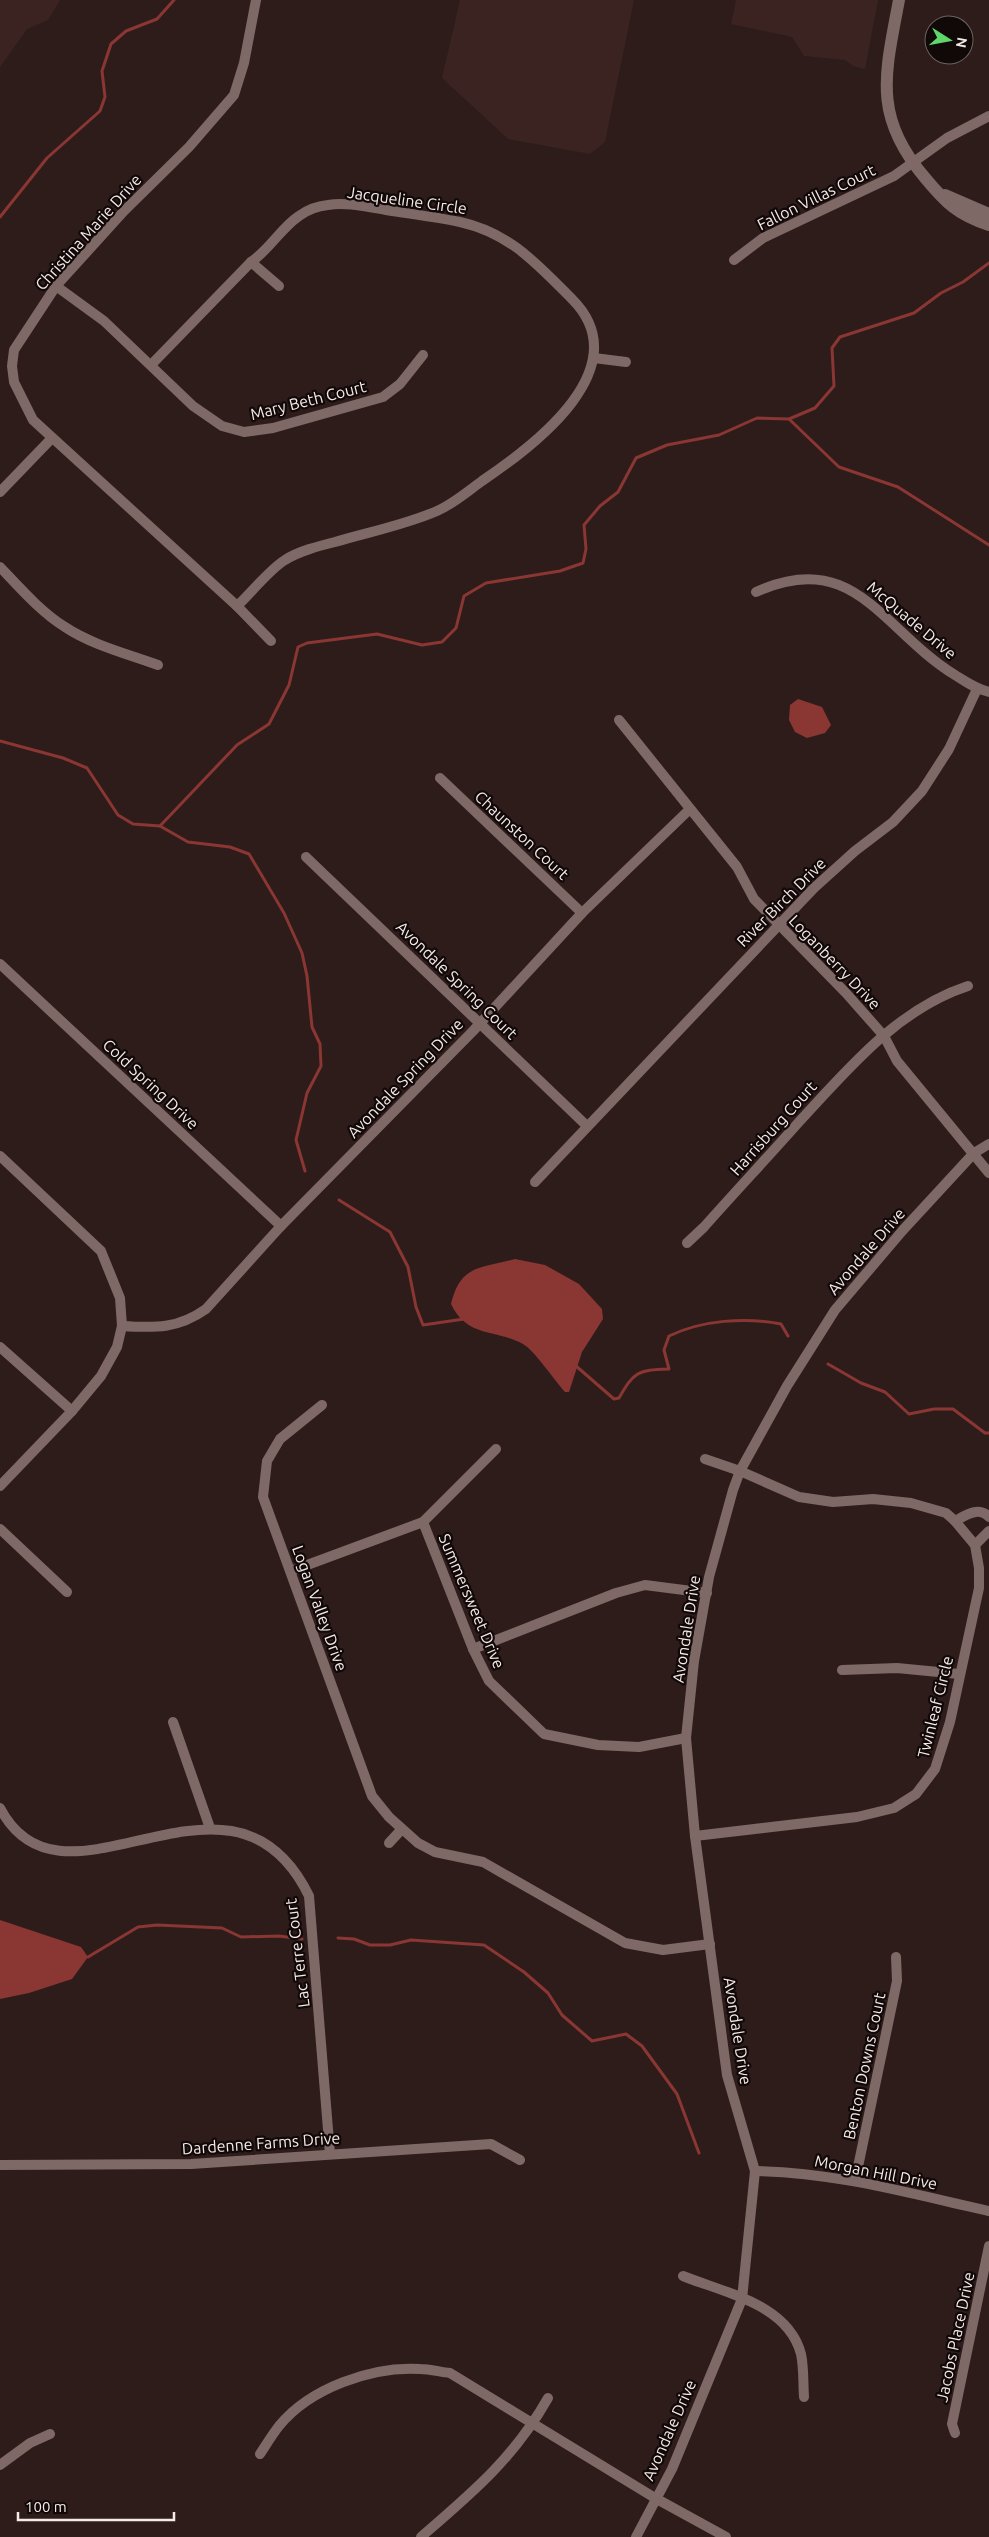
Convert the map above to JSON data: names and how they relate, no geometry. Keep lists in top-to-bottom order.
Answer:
{
  "streets": {
    "street": [
      "Fallon Villas Court",
      "Jacqueline Circle",
      "Christina Marie Drive",
      "Mary Beth Court",
      "McQuade Drive",
      "Chaunston Court",
      "River Birch Drive",
      "Loganberry Drive",
      "Avondale Spring Court",
      "Avondale Spring Drive",
      "Cold Spring Drive",
      "Harrisburg Court",
      "Avondale Drive",
      "Summersweet Drive",
      "Logan Valley Drive",
      "Twinleaf Circle",
      "Lac Terre Court",
      "Benton Downs Court",
      "Dardenne Farms Drive",
      "Morgan Hill Drive",
      "Jacobs Place Drive"
    ]
  },
  "crossings": [
    ["Jacqueline Circle", "Christina Marie Drive"],
    ["Jacqueline Circle", "Mary Beth Court"],
    ["Christina Marie Drive", "Mary Beth Court"],
    ["McQuade Drive", "River Birch Drive"],
    ["Chaunston Court", "Avondale Spring Drive"],
    ["River Birch Drive", "Loganberry Drive"],
    ["River Birch Drive", "Avondale Spring Court"],
    ["Loganberry Drive", "Avondale Spring Drive"],
    ["Loganberry Drive", "Harrisburg Court"],
    ["Loganberry Drive", "Avondale Drive"],
    ["Avondale Spring Court", "Avondale Spring Drive"],
    ["Avondale Spring Drive", "Cold Spring Drive"],
    ["Avondale Drive", "Summersweet Drive"],
    ["Avondale Drive", "Logan Valley Drive"],
    ["Avondale Drive", "Twinleaf Circle"],
    ["Avondale Drive", "Morgan Hill Drive"],
    ["Lac Terre Court", "Dardenne Farms Drive"],
    ["Benton Downs Court", "Morgan Hill Drive"]
  ],
  "scale_bar": "100 m",
  "north": "right"
}
